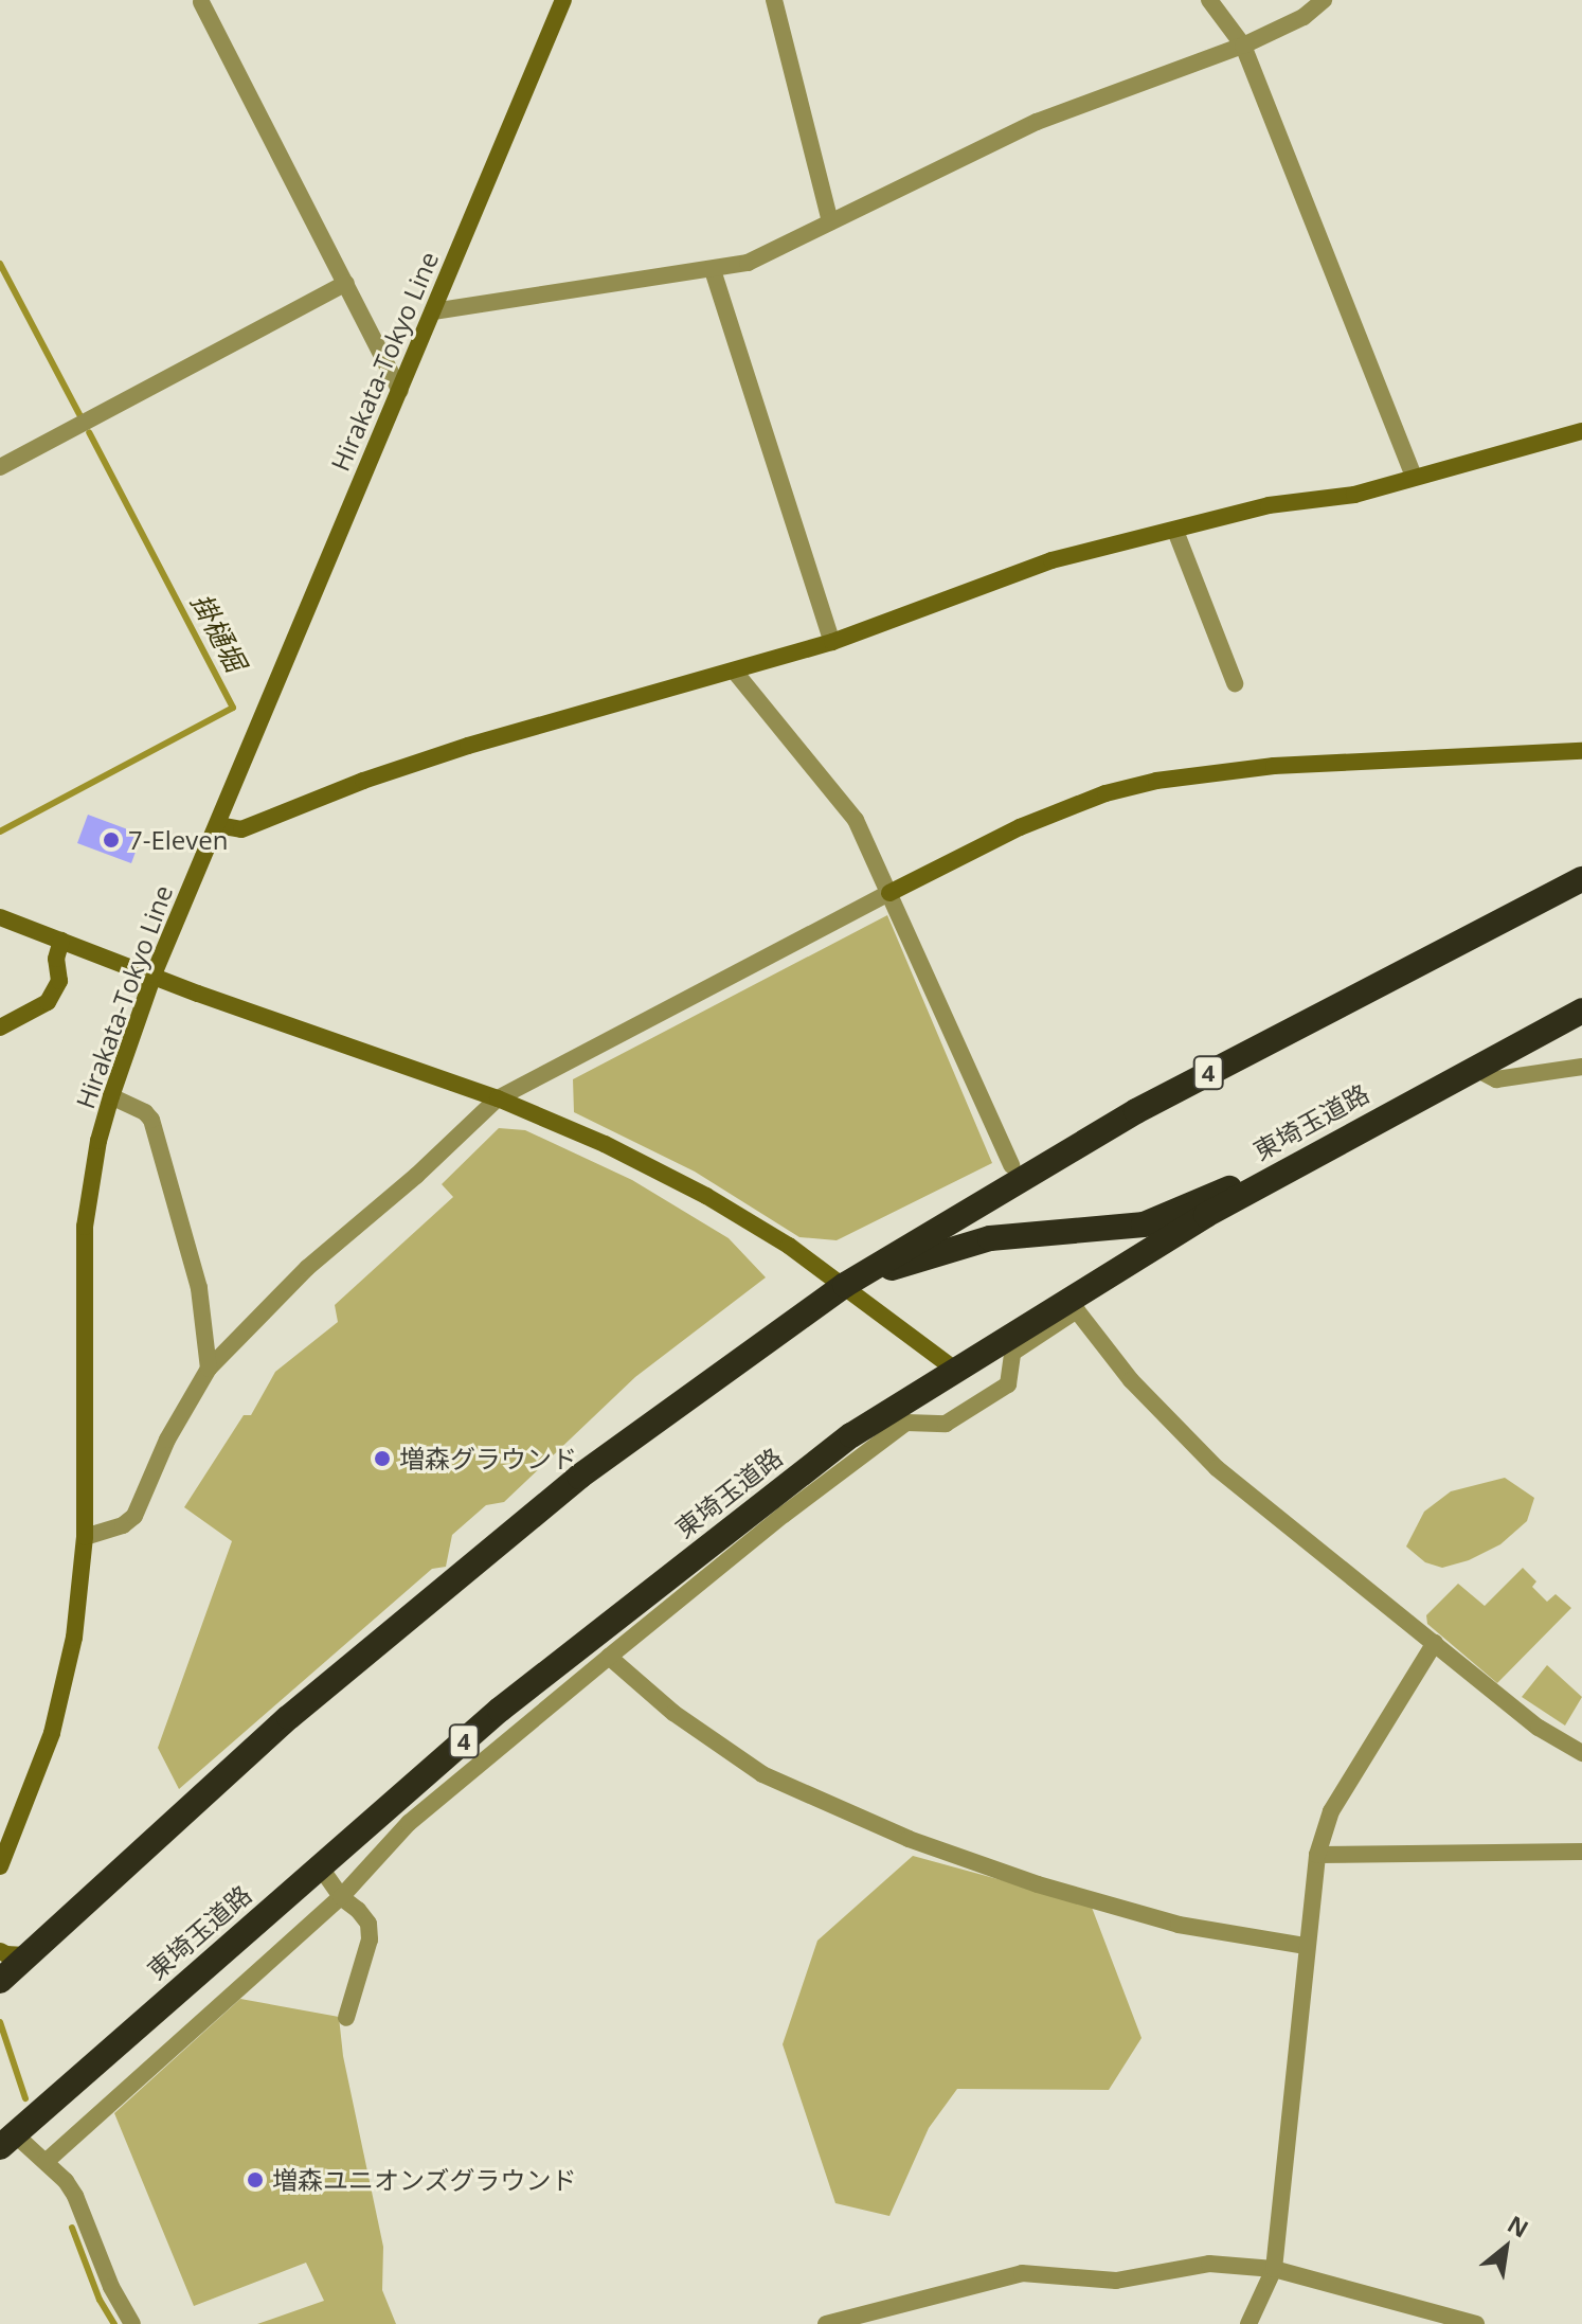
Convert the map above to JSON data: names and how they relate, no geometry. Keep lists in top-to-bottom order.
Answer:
{
  "streets": {
    "highway": ["4", "東埼玉道路"],
    "street": ["Hirakata-Tokyo Line"]
  },
  "water": ["掛樋堀"],
  "places": ["7-Eleven", "増森グラウンド", "増森ユニオンズグラウンド"],
  "north": "top right"
}
